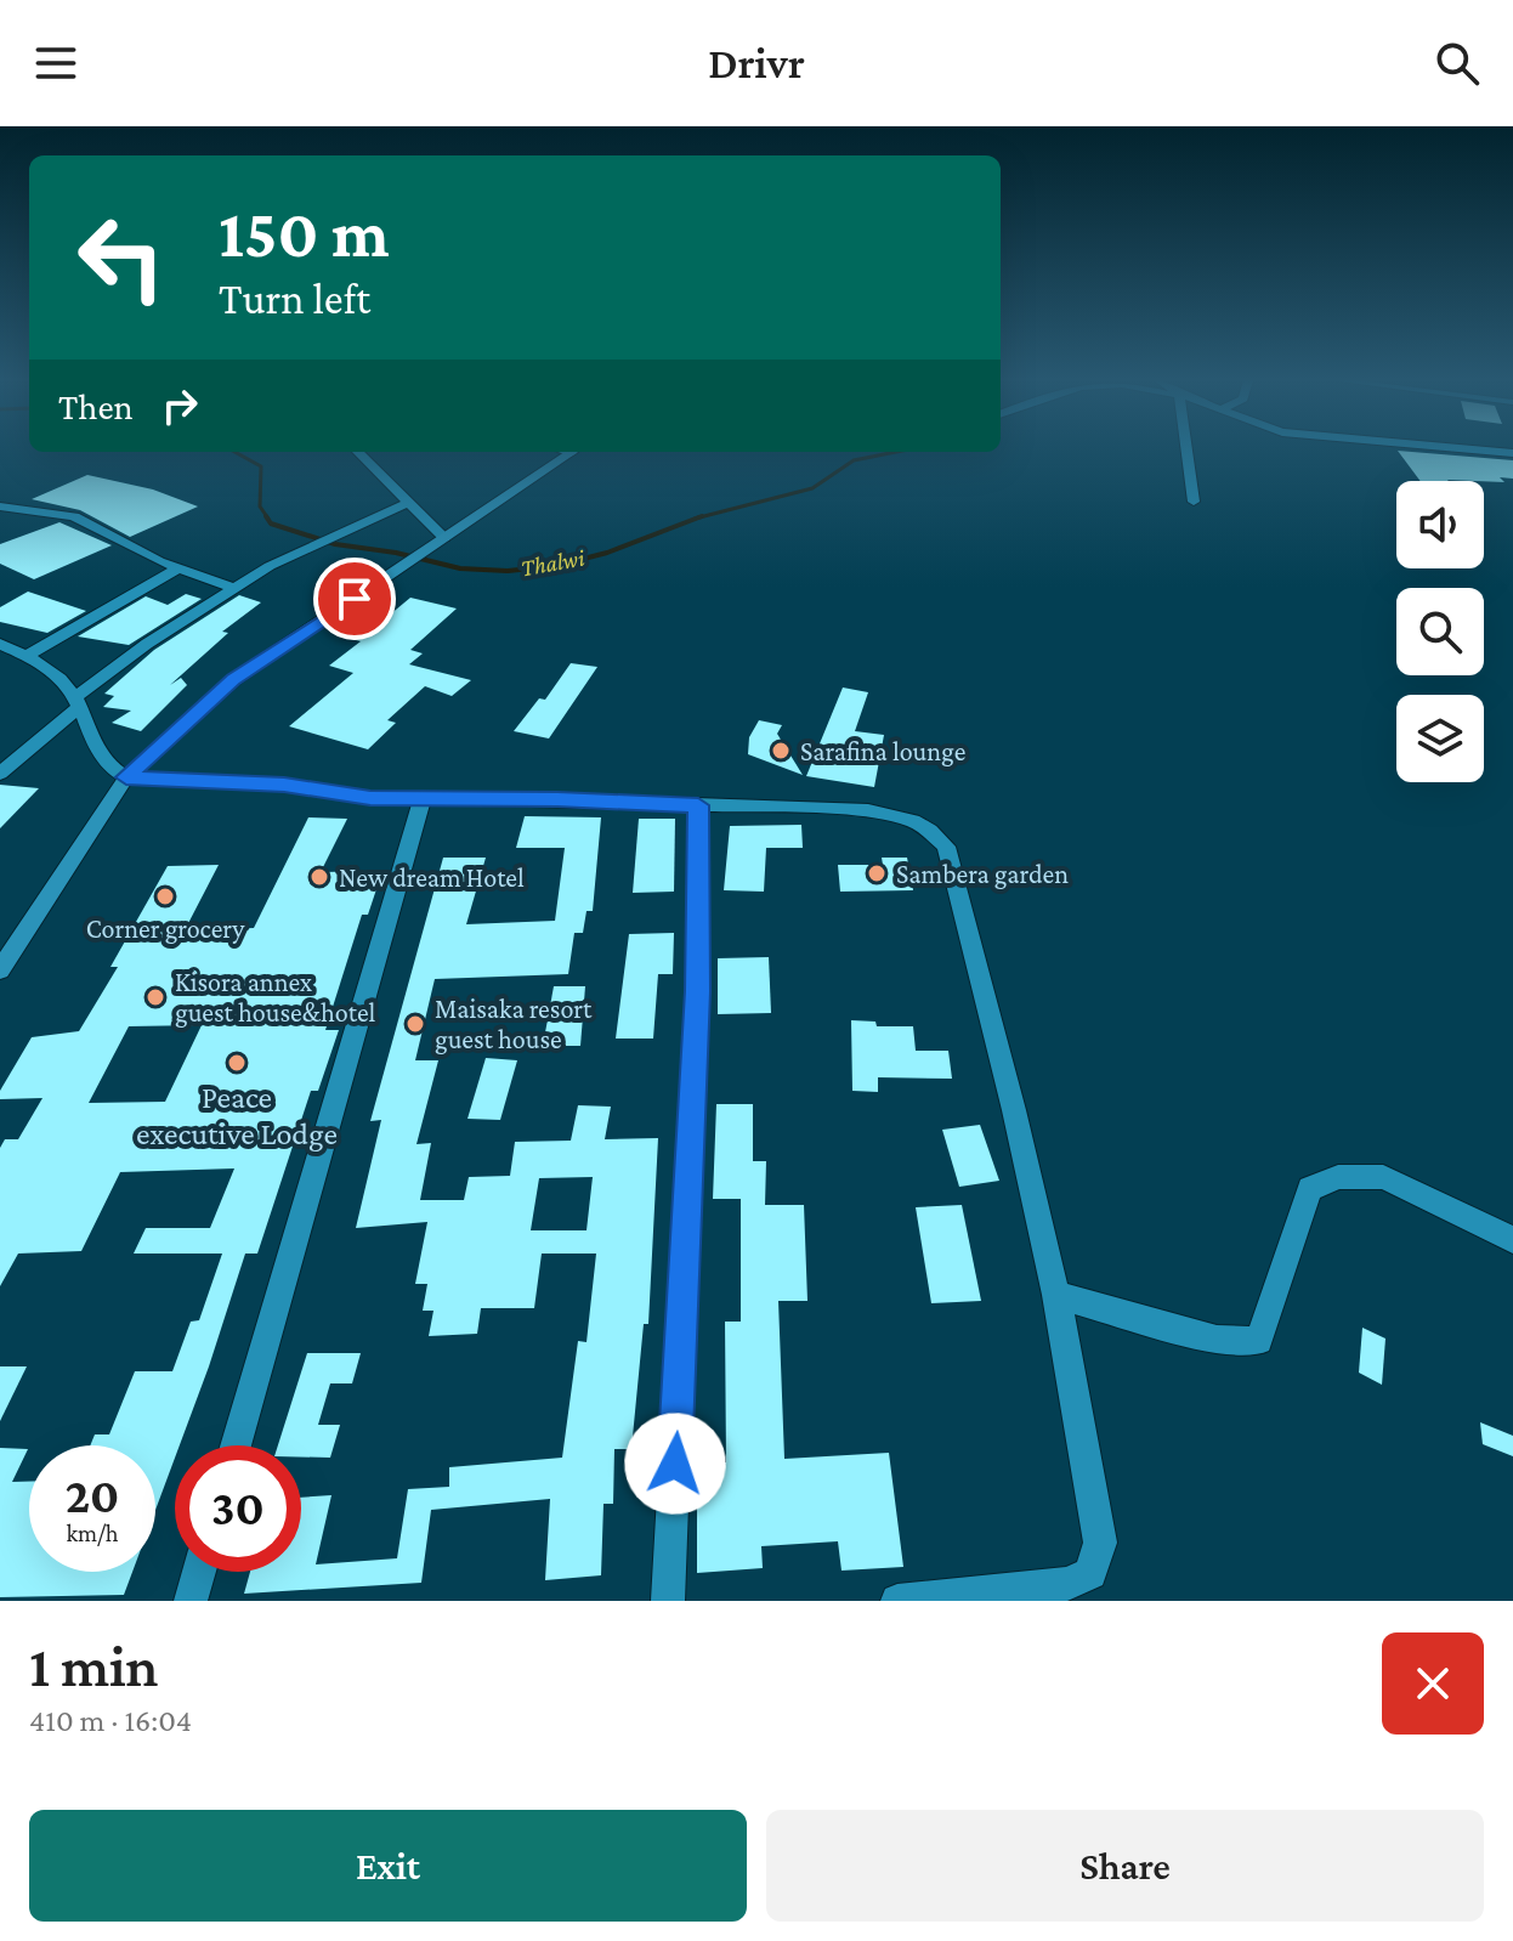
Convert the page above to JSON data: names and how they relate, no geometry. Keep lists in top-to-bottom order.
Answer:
{
  "water": ["Thalwi"],
  "places": [
    "Sarafina lounge",
    "Sambera garden",
    "New dream Hotel",
    "Corner grocery",
    "Kisora annex guest house&hotel",
    "Maisaka resort guest house",
    "Peace executive Lodge"
  ],
  "page": {
    "header": "Drivr",
    "turn": ["150 m", "Turn left"],
    "then": "Then",
    "speed": "20 km/h",
    "limit": "30",
    "heading": ["1 min", "410 m · 16:04"],
    "buttons": ["Exit", "Share"]
  }
}
